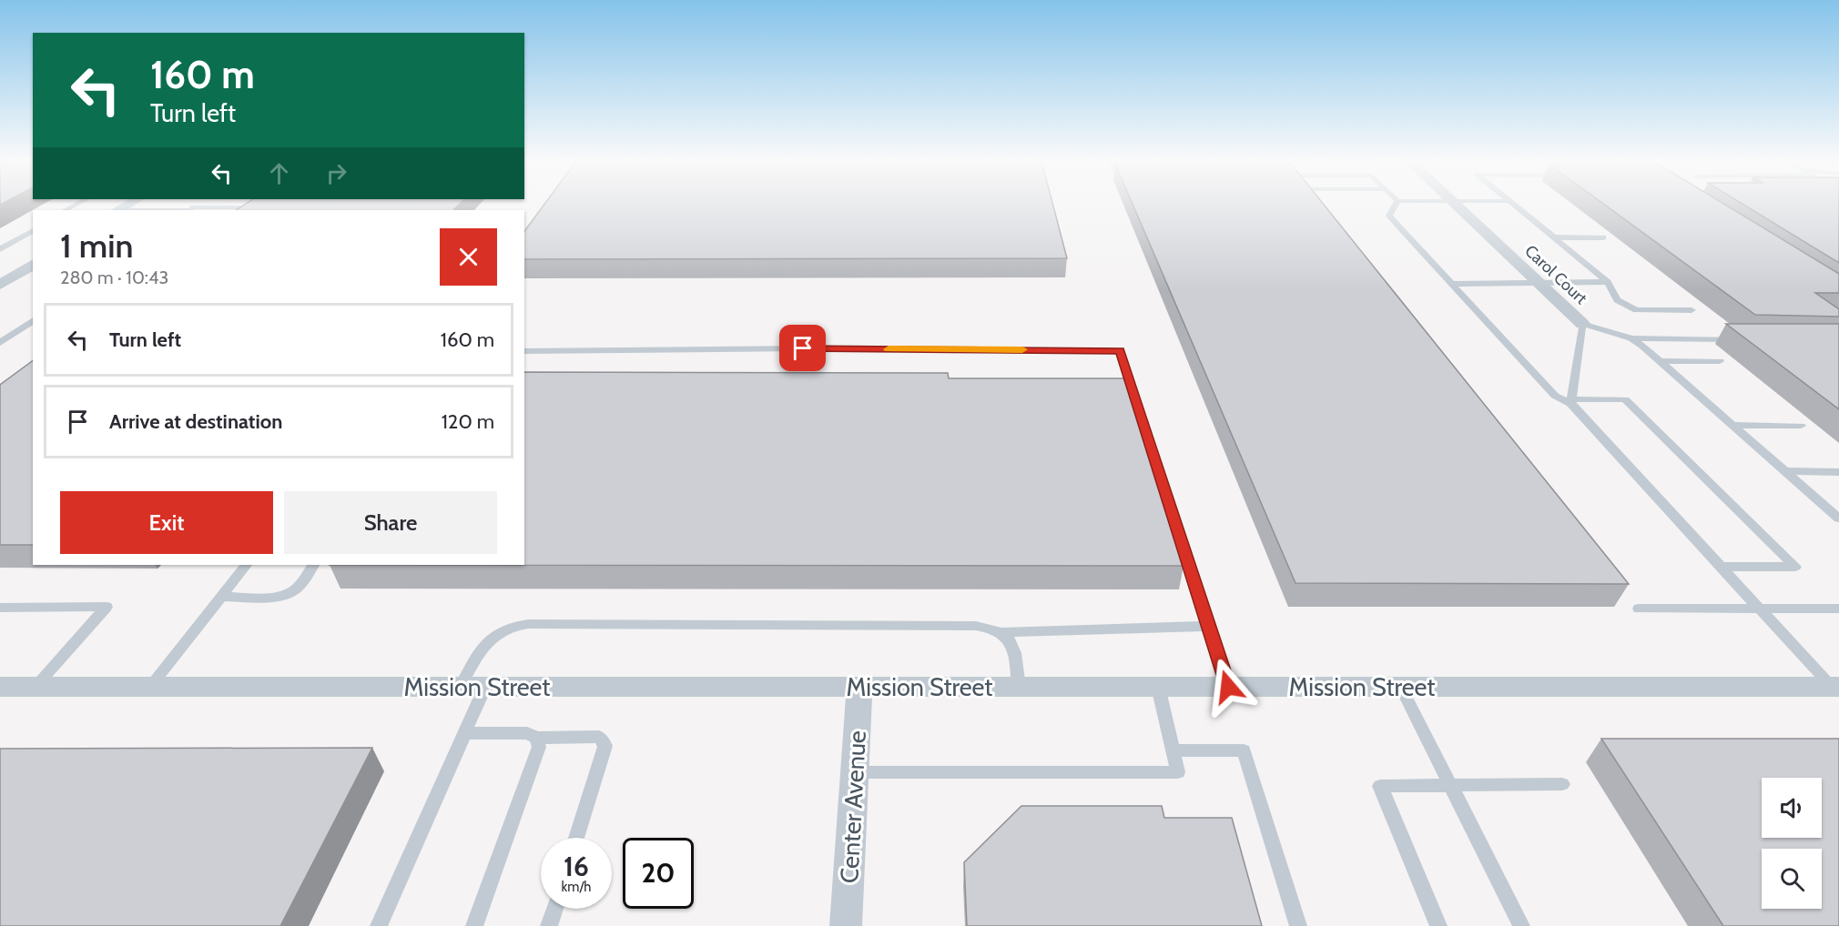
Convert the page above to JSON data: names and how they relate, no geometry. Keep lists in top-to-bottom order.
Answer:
{
  "streets": {
    "street": ["Carol Court", "Mission Street", "Center Avenue"]
  },
  "crossings": [
    ["Mission Street", "Center Avenue"]
  ],
  "page": {
    "turn": ["160 m", "Turn left"],
    "heading": ["1 min", "280 m · 10:43"],
    "list": [
      {
        "name": "Turn left",
        "value": "160 m"
      },
      {
        "name": "Arrive at destination",
        "value": "120 m"
      }
    ],
    "buttons": ["Exit", "Share"],
    "speed": "16 km/h",
    "limit": "20"
  }
}
